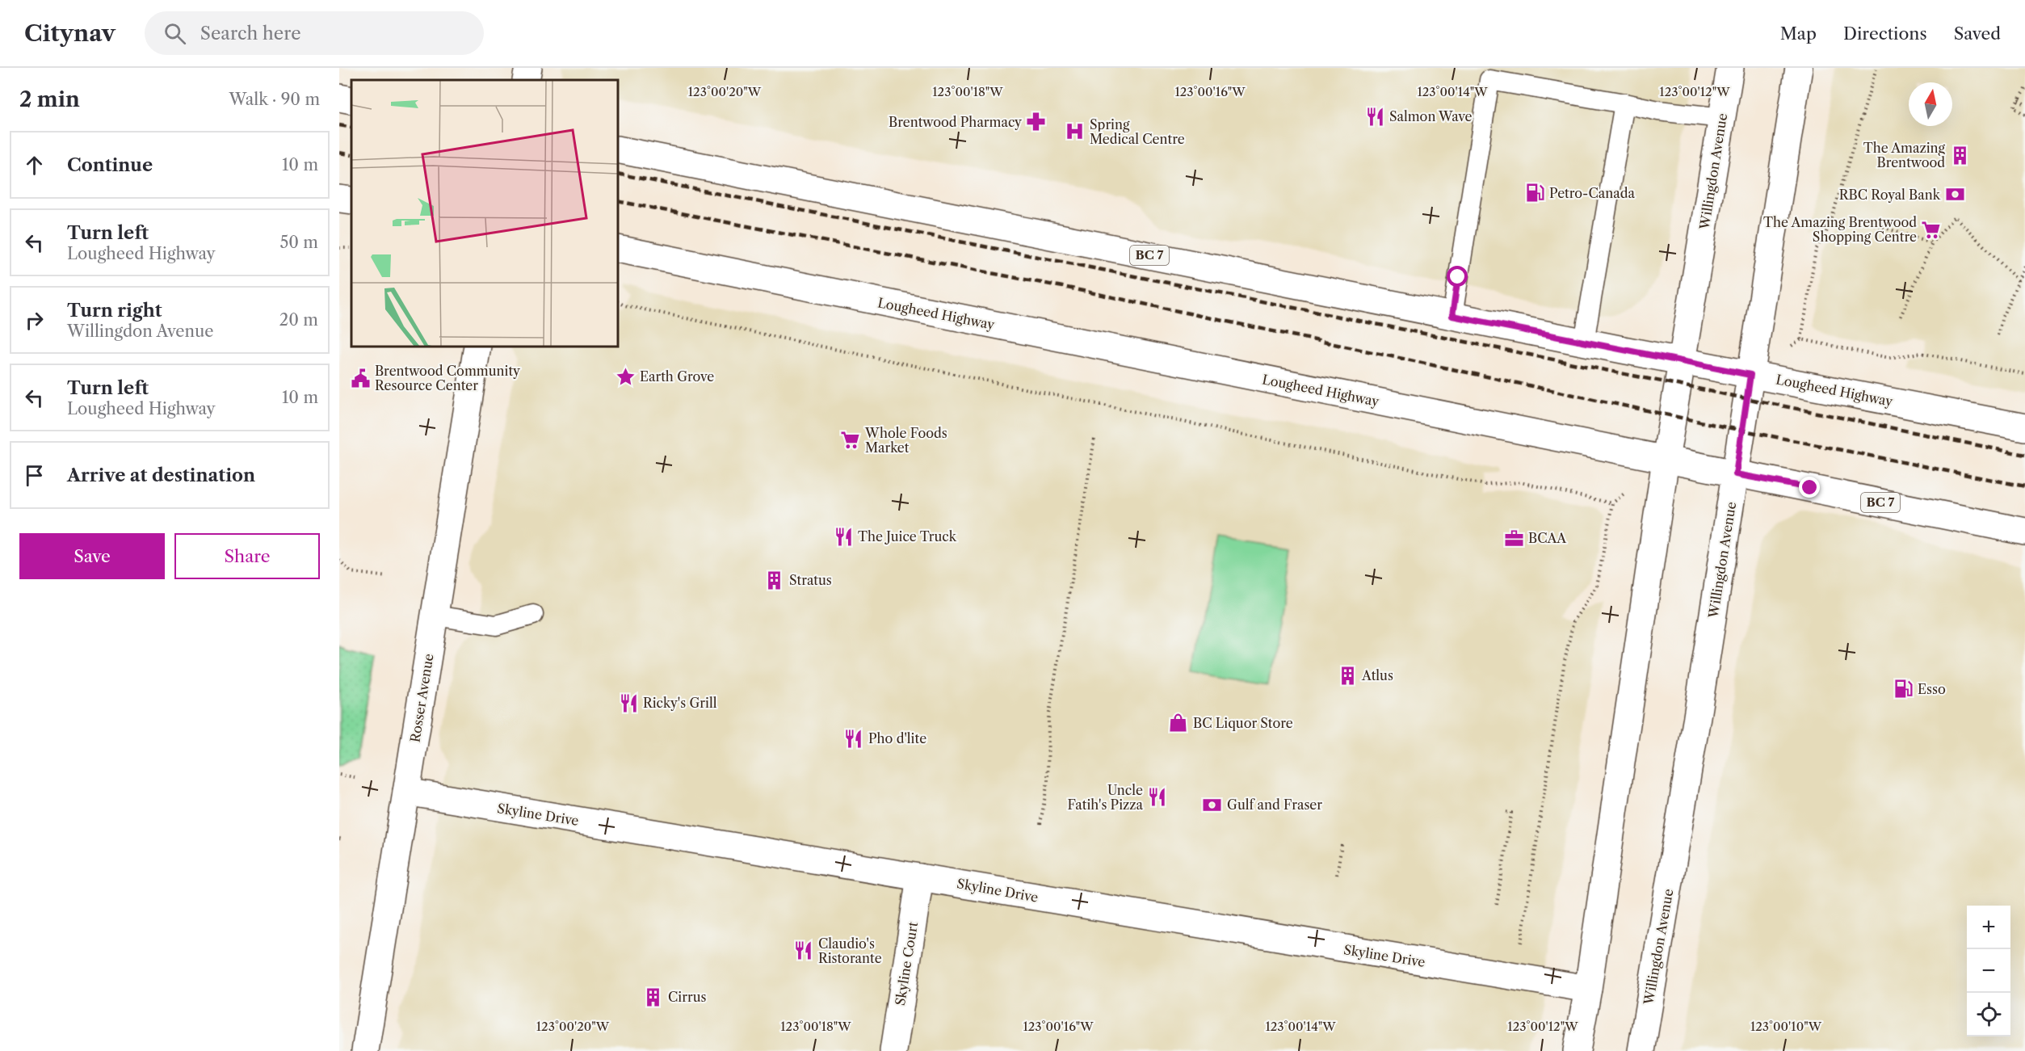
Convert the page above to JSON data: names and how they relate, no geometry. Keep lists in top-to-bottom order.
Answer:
{
  "streets": {
    "main road": [
      "Willingdon Avenue",
      "BC 7",
      "Lougheed Highway",
      "Rosser Avenue",
      "Skyline Drive",
      "Skyline Court"
    ]
  },
  "crossings": [
    ["Willingdon Avenue", "Lougheed Highway"],
    ["Willingdon Avenue", "Skyline Drive"],
    ["Rosser Avenue", "Skyline Drive"],
    ["Skyline Drive", "Skyline Court"]
  ],
  "places": {
    "restaurant": [
      "Salmon Wave",
      "The Juice Truck",
      "Ricky's Grill",
      "Pho d'lite",
      "Uncle Fatih's Pizza",
      "Claudio's Ristorante"
    ],
    "pharmacy": ["Brentwood Pharmacy"],
    "hospital": ["Spring Medical Centre"],
    "building": [
      "The Amazing Brentwood",
      "Stratus",
      "Atlus",
      "Cirrus"
    ],
    "fuel station": ["Petro-Canada", "Esso"],
    "bank": ["RBC Royal Bank", "Gulf and Fraser"],
    "supermarket": ["The Amazing Brentwood Shopping Centre", "Whole Foods Market"],
    "place": ["Earth Grove"],
    "public building": ["Brentwood Community Resource Center"],
    "office": ["BCAA"],
    "shop": ["BC Liquor Store"]
  },
  "north": "top",
  "page": {
    "header": "Citynav",
    "search": "Search here",
    "nav": ["Map", "Directions", "Saved"],
    "heading": ["2 min", "Walk · 90 m"],
    "list": [
      ["Continue", "10 m"],
      ["Turn left", "Lougheed Highway", "50 m"],
      ["Turn right", "Willingdon Avenue", "20 m"],
      ["Turn left", "Lougheed Highway", "10 m"],
      "Arrive at destination"
    ],
    "buttons": ["Save", "Share"],
    "map_buttons": ["+", "−"]
  },
  "coordinates": [
    "123°00'20\"W",
    "123°00'18\"W",
    "123°00'16\"W",
    "123°00'14\"W",
    "123°00'12\"W",
    "123°00'10\"W"
  ]
}
